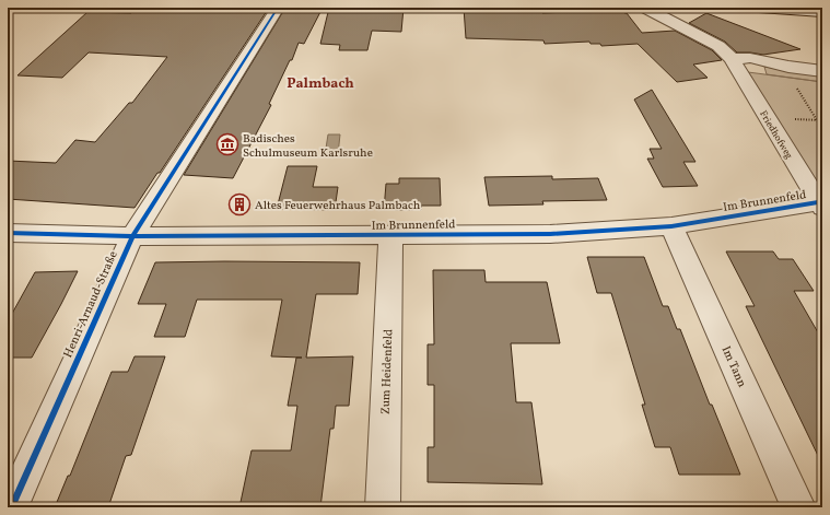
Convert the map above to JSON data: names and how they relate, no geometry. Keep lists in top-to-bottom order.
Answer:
{
  "streets": {
    "street": [
      "Friedhofweg",
      "Im Brunnenfeld",
      "Henri-Arnaud-Straße",
      "Im Tann",
      "Zum Heidenfeld"
    ]
  },
  "crossings": [
    ["Friedhofweg", "Im Brunnenfeld"],
    ["Im Brunnenfeld", "Henri-Arnaud-Straße"],
    ["Im Brunnenfeld", "Im Tann"],
    ["Im Brunnenfeld", "Zum Heidenfeld"]
  ],
  "districts": ["Palmbach"],
  "places": {
    "museum": ["Badisches Schulmuseum Karlsruhe"],
    "building": ["Altes Feuerwehrhaus Palmbach"]
  }
}
